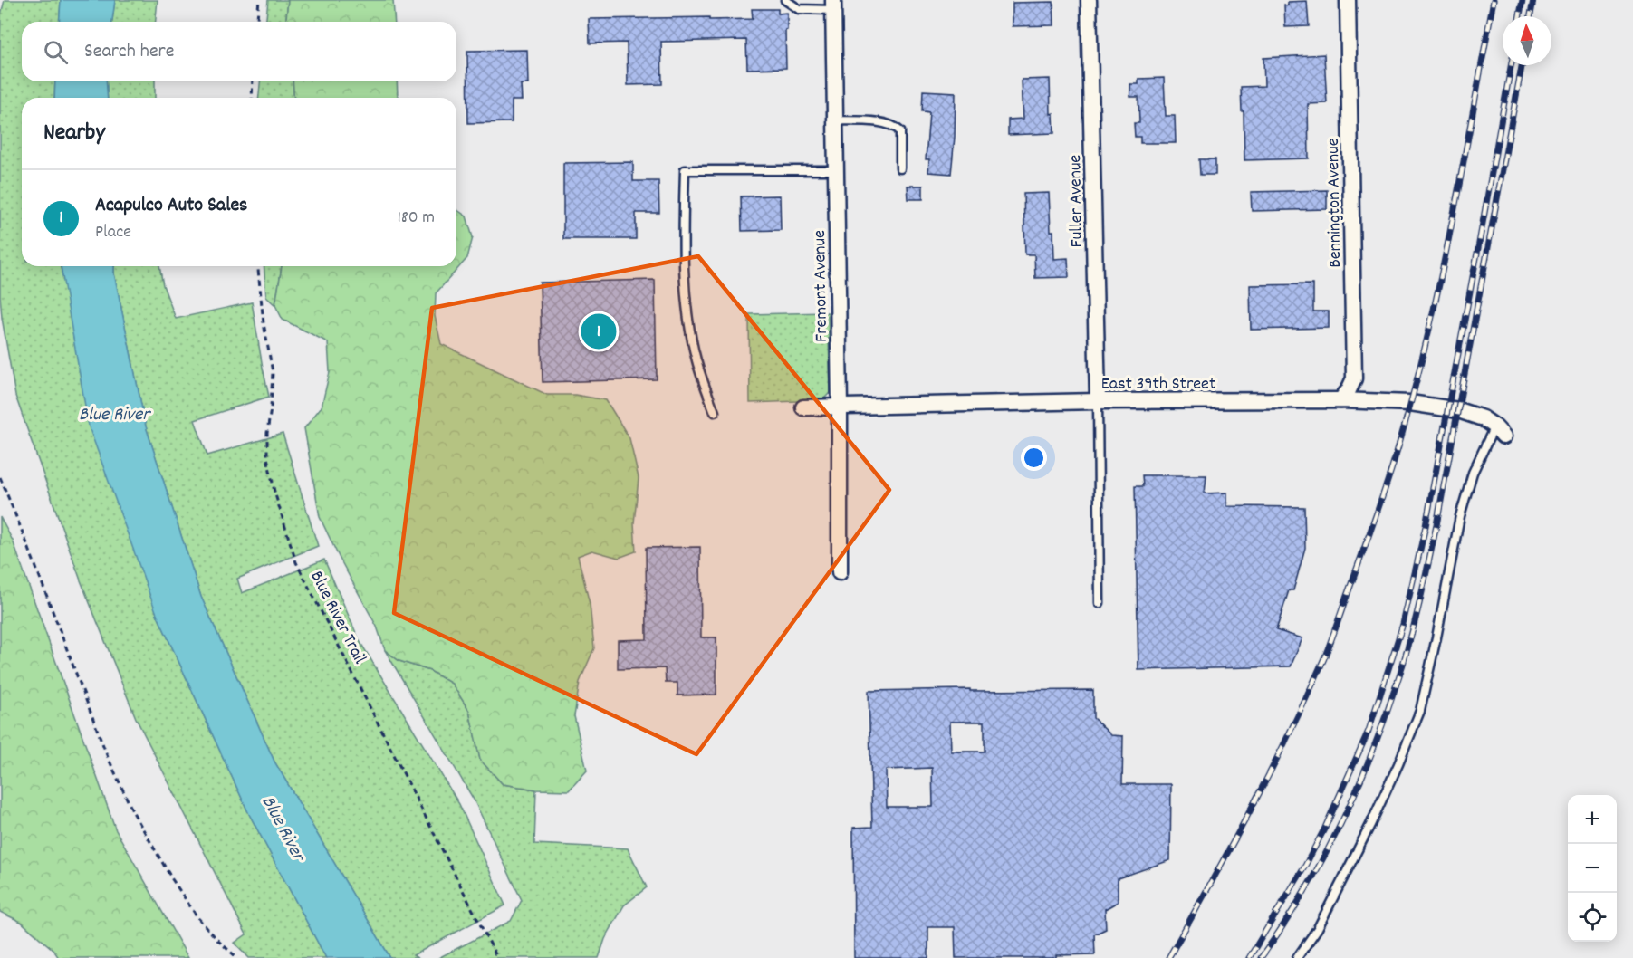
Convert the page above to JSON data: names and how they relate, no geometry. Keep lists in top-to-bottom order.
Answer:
{
  "streets": {
    "street": [
      "Fuller Avenue",
      "Bennington Avenue",
      "Fremont Avenue",
      "East 39th Street"
    ],
    "path": ["Blue River Trail"]
  },
  "crossings": [
    ["Fuller Avenue", "East 39th Street"],
    ["Bennington Avenue", "East 39th Street"],
    ["Fremont Avenue", "East 39th Street"]
  ],
  "water": ["Blue River"],
  "north": "top",
  "page": {
    "search": "Search here",
    "heading": "Nearby",
    "list": [
      {
        "mark": "1",
        "name": "Acapulco Auto Sales",
        "note": "Place",
        "value": "180 m"
      }
    ],
    "pins": "1",
    "map_buttons": ["+", "−"]
  }
}
